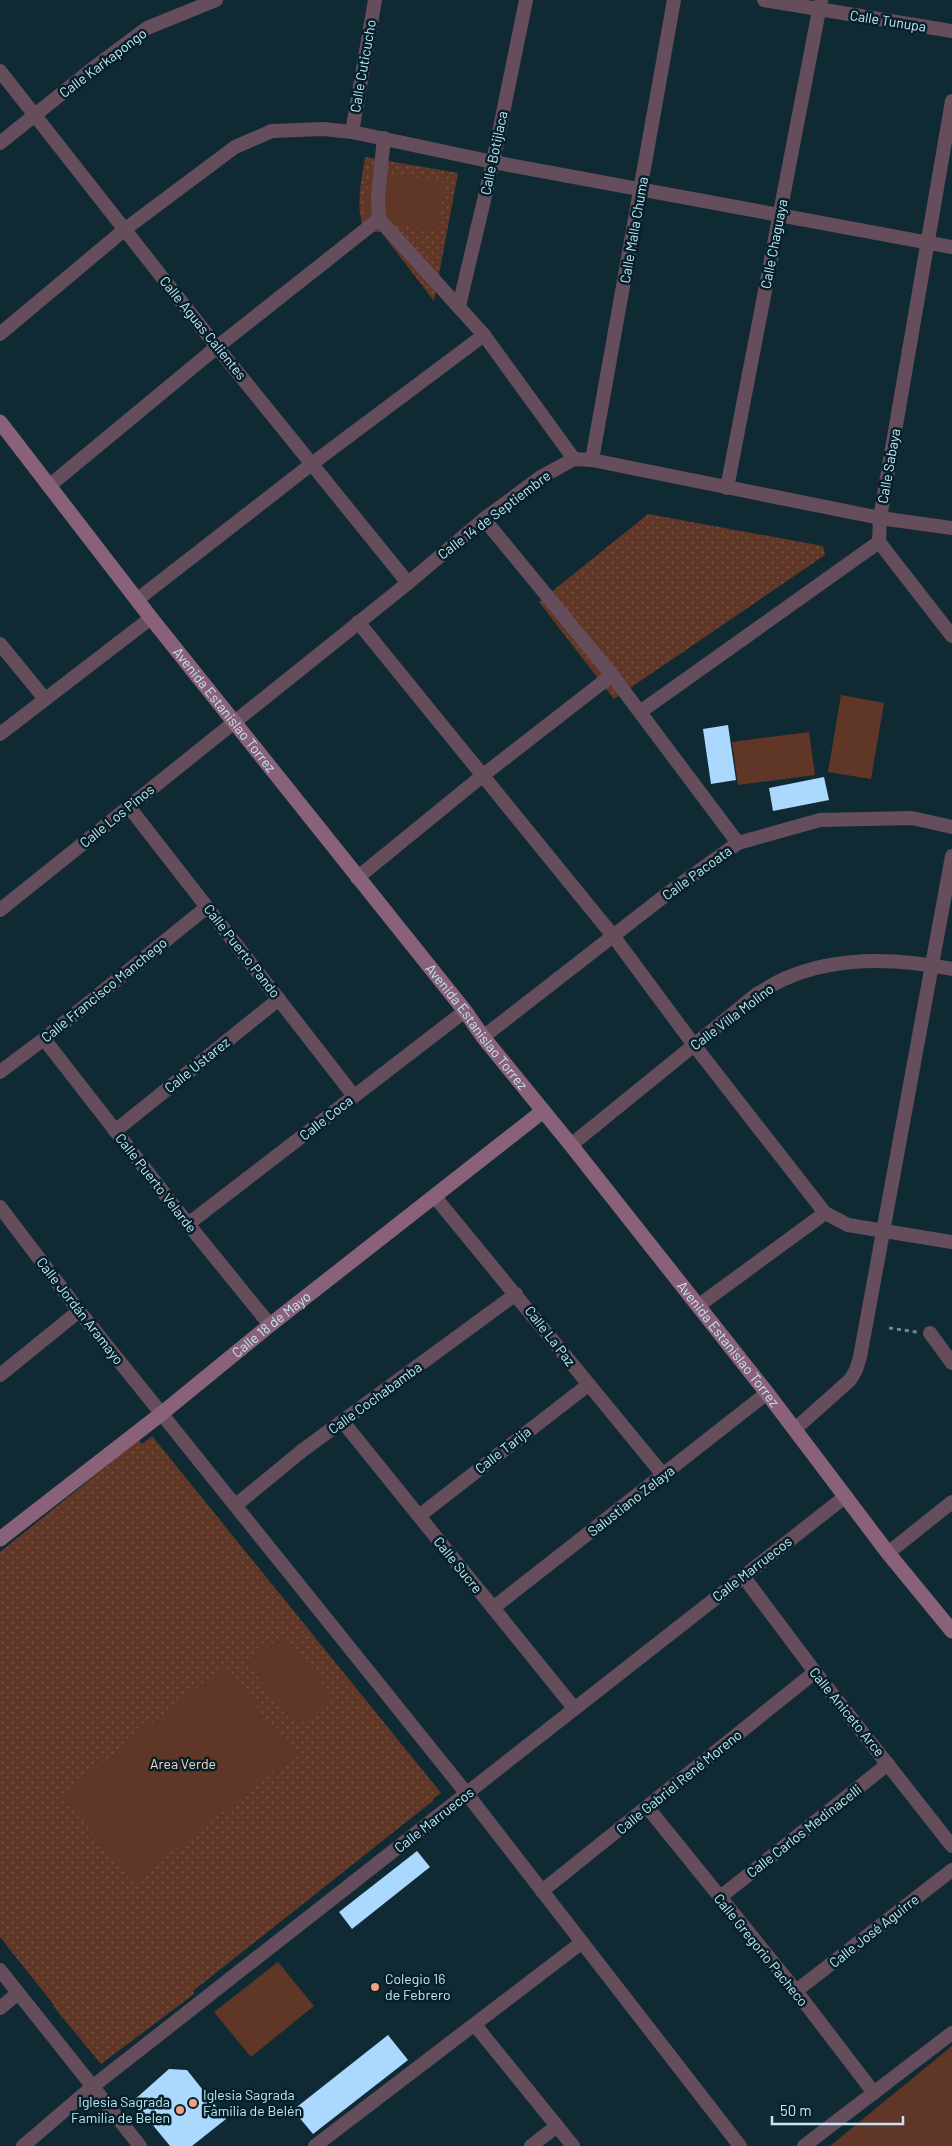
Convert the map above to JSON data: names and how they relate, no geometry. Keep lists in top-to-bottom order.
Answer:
{
  "streets": {
    "street": [
      "Calle Tunupa",
      "Calle Karkapongo",
      "Calle Cuticucho",
      "Calle Botijlaca",
      "Calle Malla Chuma",
      "Calle Chaguaya",
      "Calle Aguas Calientes",
      "Calle Sabaya",
      "Calle 14 de Septiembre",
      "Avenida Estanislao Torrez",
      "Calle Los Pinos",
      "Calle Pacoata",
      "Calle Puerto Pando",
      "Calle Francisco Manchego",
      "Calle Villa Molino",
      "Calle Ustarez",
      "Calle Coca",
      "Calle Puerto Velarde",
      "Calle Jordán Aramayo",
      "Calle 18 de Mayo",
      "Calle La Paz",
      "Calle Cochabamba",
      "Calle Tarija",
      "Salustiano Zelaya",
      "Calle Sucre",
      "Calle Marruecos",
      "Calle Aniceto Arce",
      "Calle Gabriel René Moreno",
      "Calle Carlos Medinacelli",
      "Calle José Aguirre",
      "Calle Gregorio Pacheco"
    ]
  },
  "crossings": [
    ["Calle Tunupa", "Calle Chaguaya"],
    ["Calle Karkapongo", "Calle Aguas Calientes"],
    ["Calle Aguas Calientes", "Calle 14 de Septiembre"],
    ["Calle 14 de Septiembre", "Avenida Estanislao Torrez"],
    ["Calle 14 de Septiembre", "Calle Los Pinos"],
    ["Avenida Estanislao Torrez", "Calle Los Pinos"],
    ["Avenida Estanislao Torrez", "Calle Pacoata"],
    ["Avenida Estanislao Torrez", "Calle Villa Molino"],
    ["Avenida Estanislao Torrez", "Calle Coca"],
    ["Avenida Estanislao Torrez", "Calle 18 de Mayo"],
    ["Avenida Estanislao Torrez", "Salustiano Zelaya"],
    ["Avenida Estanislao Torrez", "Calle Marruecos"],
    ["Calle Los Pinos", "Calle Puerto Pando"],
    ["Calle Puerto Pando", "Calle Francisco Manchego"],
    ["Calle Puerto Pando", "Calle Ustarez"],
    ["Calle Puerto Pando", "Calle Coca"],
    ["Calle Francisco Manchego", "Calle Puerto Velarde"],
    ["Calle Ustarez", "Calle Puerto Velarde"],
    ["Calle Coca", "Calle Puerto Velarde"],
    ["Calle Puerto Velarde", "Calle 18 de Mayo"],
    ["Calle Jordán Aramayo", "Calle 18 de Mayo"],
    ["Calle Jordán Aramayo", "Calle Cochabamba"],
    ["Calle Jordán Aramayo", "Calle Marruecos"],
    ["Calle Jordán Aramayo", "Calle Gabriel René Moreno"],
    ["Calle 18 de Mayo", "Calle La Paz"],
    ["Calle La Paz", "Calle Cochabamba"],
    ["Calle La Paz", "Calle Tarija"],
    ["Calle La Paz", "Salustiano Zelaya"],
    ["Calle Cochabamba", "Calle Sucre"],
    ["Calle Tarija", "Calle Sucre"],
    ["Salustiano Zelaya", "Calle Sucre"],
    ["Calle Sucre", "Calle Marruecos"],
    ["Calle Marruecos", "Calle Aniceto Arce"],
    ["Calle Aniceto Arce", "Calle Gabriel René Moreno"],
    ["Calle Aniceto Arce", "Calle Carlos Medinacelli"],
    ["Calle Gabriel René Moreno", "Calle Gregorio Pacheco"],
    ["Calle Carlos Medinacelli", "Calle Gregorio Pacheco"],
    ["Calle José Aguirre", "Calle Gregorio Pacheco"]
  ],
  "parks": ["Area Verde"],
  "places": ["Colegio 16 de Febrero", "Iglesia Sagrada Familia de Belén", "Iglesia Sagrada Familia de Belen"],
  "scale_bar": "50 m"
}
